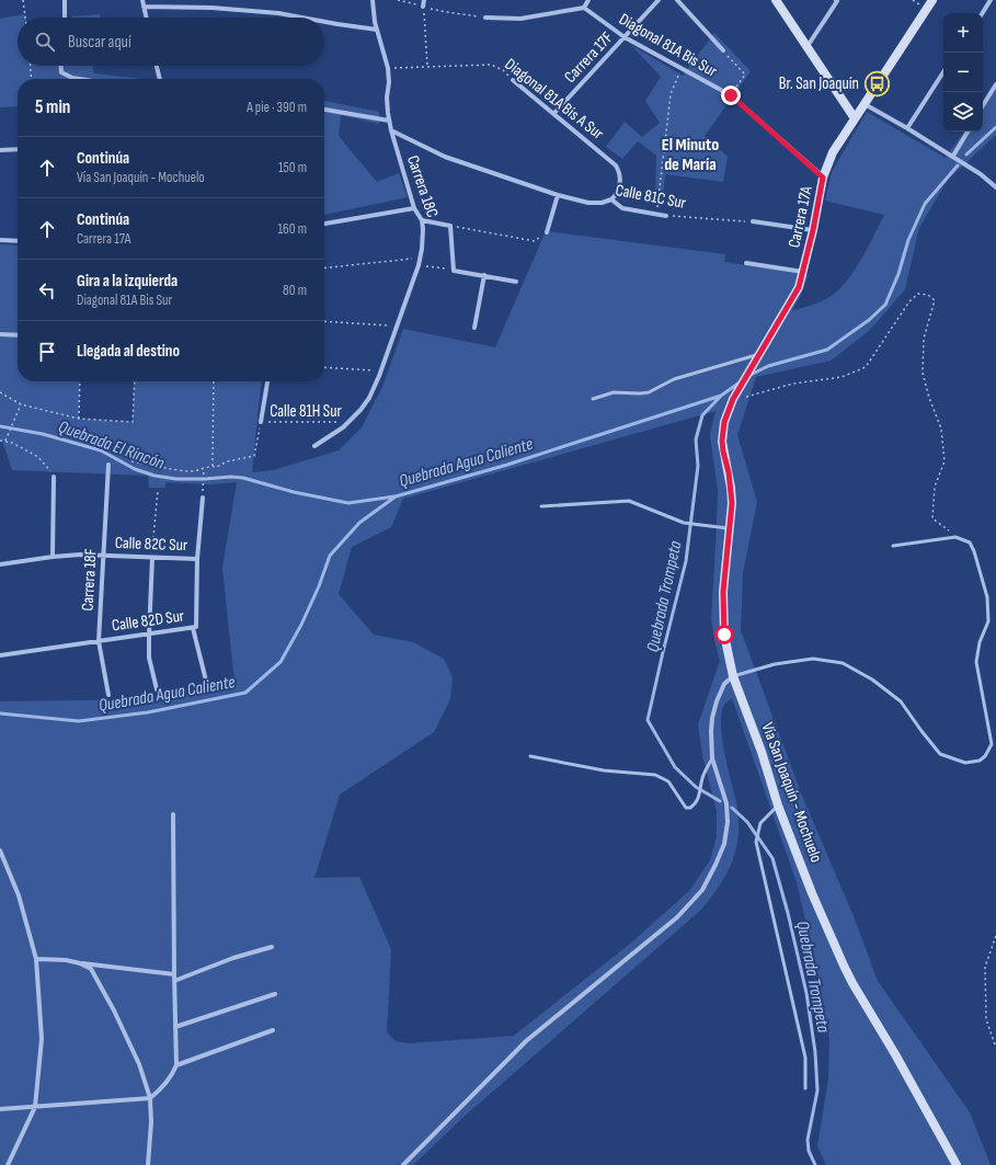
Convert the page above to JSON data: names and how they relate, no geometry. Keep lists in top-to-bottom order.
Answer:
{
  "streets": {
    "street": [
      "Diagonal 81A Bis Sur",
      "Carrera 17F",
      "Diagonal 81A Bis A Sur",
      "Carrera 18C",
      "Calle 81C Sur",
      "Carrera 17A",
      "Calle 82C Sur",
      "Carrera 18F",
      "Calle 82D Sur",
      "Vía San Joaquín - Mochuelo"
    ],
    "path": ["Calle 81H Sur"]
  },
  "crossings": [
    ["Diagonal 81A Bis Sur", "Carrera 17F"],
    ["Diagonal 81A Bis Sur", "Carrera 17A"],
    ["Carrera 17F", "Diagonal 81A Bis A Sur"],
    ["Diagonal 81A Bis A Sur", "Carrera 18C"],
    ["Diagonal 81A Bis A Sur", "Calle 81C Sur"],
    ["Carrera 18C", "Calle 81C Sur"],
    ["Carrera 18C", "Calle 81H Sur"],
    ["Carrera 17A", "Vía San Joaquín - Mochuelo"],
    ["Calle 82C Sur", "Carrera 18F"],
    ["Carrera 18F", "Calle 82D Sur"]
  ],
  "districts": ["El Minuto de María"],
  "water": ["Quebrada El Rincón", "Quebrada Agua Caliente", "Quebrada Trompeta"],
  "places": {
    "bus stop": ["Br. San Joaquín"]
  },
  "page": {
    "map_buttons": ["+", "−"],
    "search": "Buscar aquí",
    "heading": ["5 min", "A pie · 390 m"],
    "list": [
      ["Continúa", "Vía San Joaquín - Mochuelo", "150 m"],
      ["Continúa", "Carrera 17A", "160 m"],
      ["Gira a la izquierda", "Diagonal 81A Bis Sur", "80 m"],
      "Llegada al destino"
    ]
  }
}
